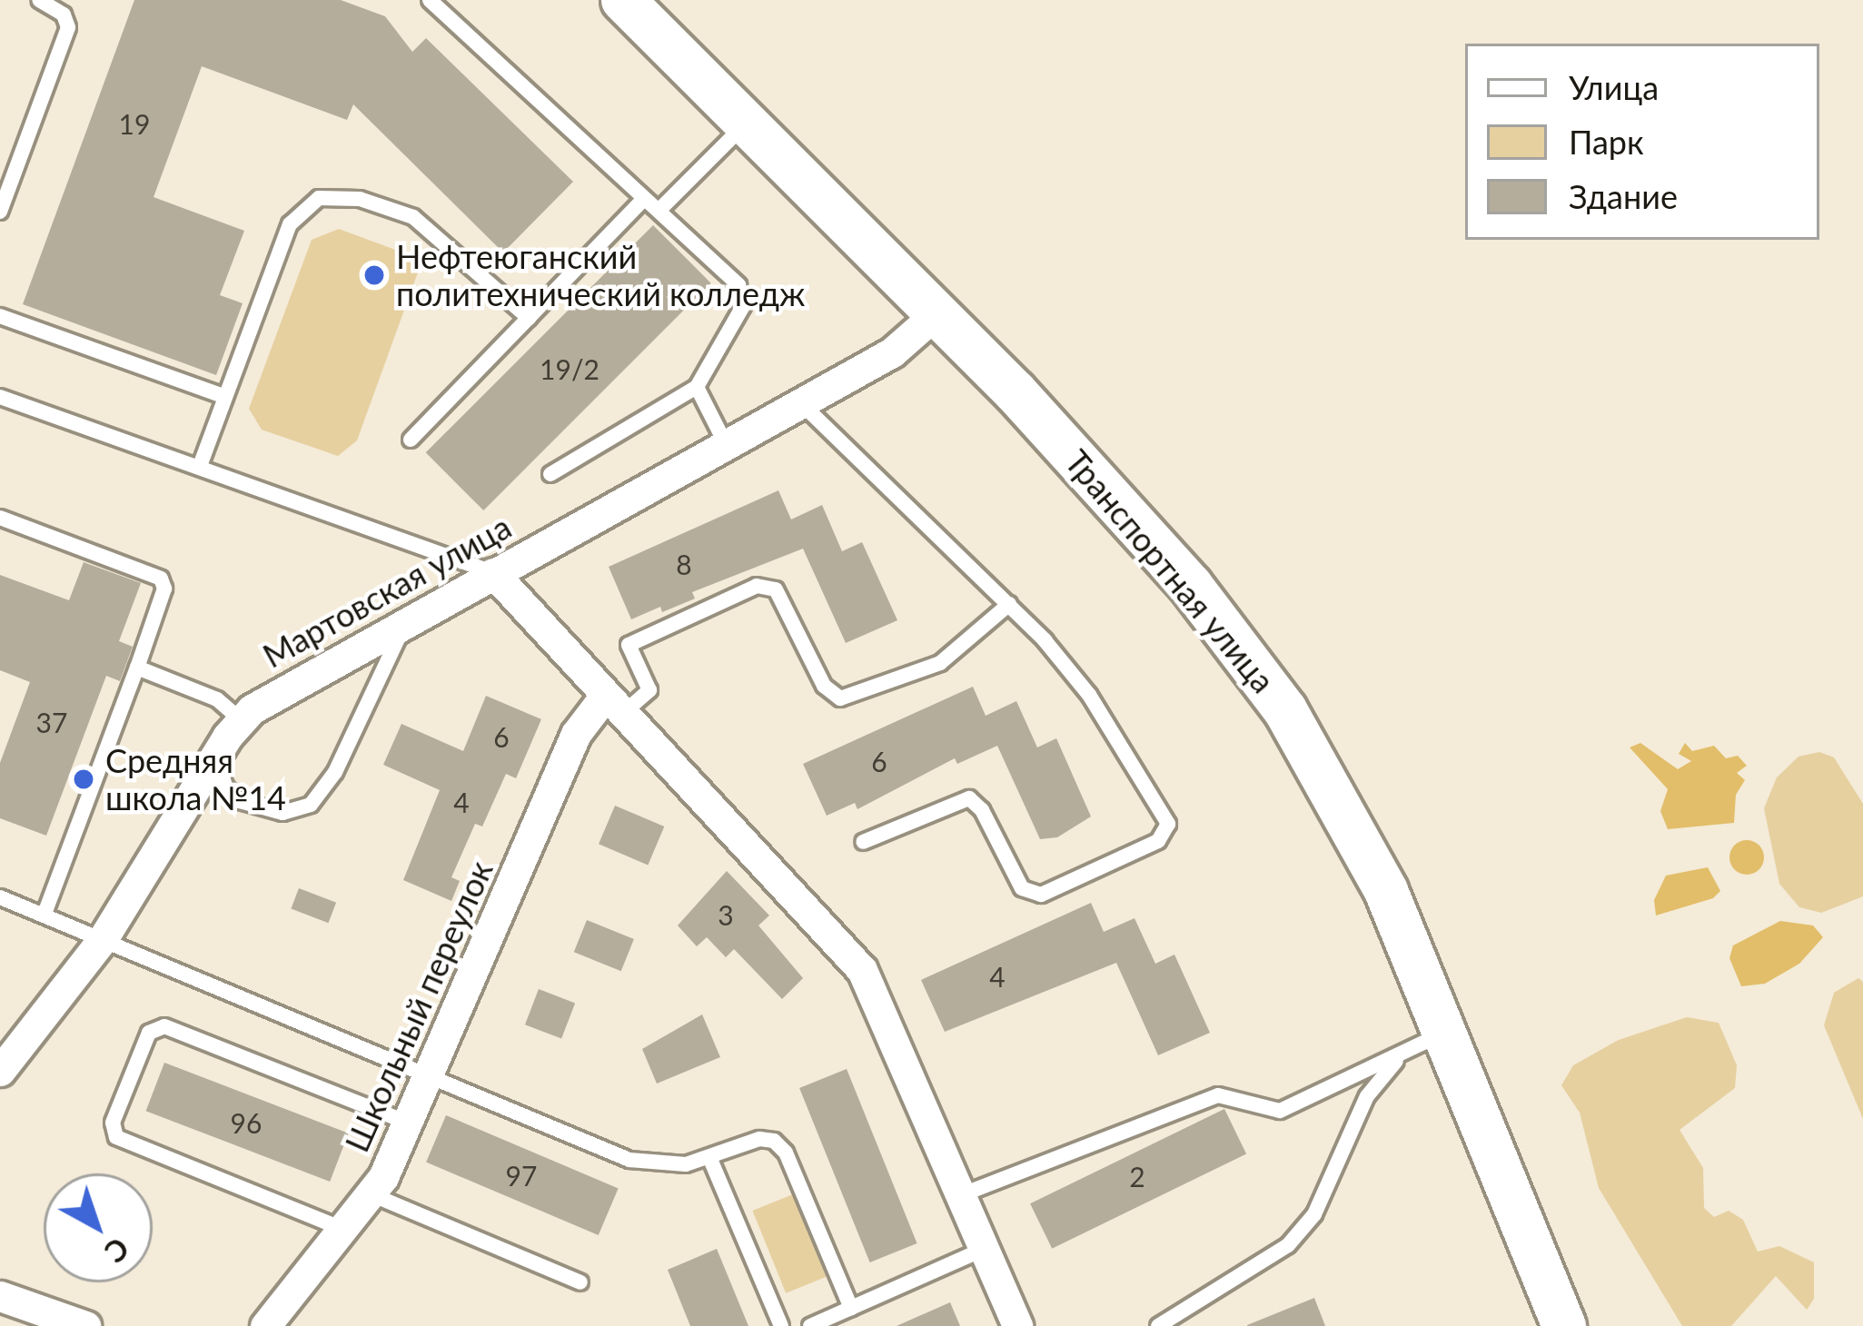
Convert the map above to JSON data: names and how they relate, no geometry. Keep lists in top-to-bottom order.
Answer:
{
  "streets": {
    "street": ["Транспортная улица", "Мартовская улица", "Школьный переулок"]
  },
  "crossings": [
    ["Транспортная улица", "Мартовская улица"]
  ],
  "places": ["Нефтеюганский политехнический колледж", "Средняя школа №14"],
  "house_numbers": [
    "19",
    "19/2",
    "8",
    "37",
    "6",
    "6",
    "4",
    "3",
    "4",
    "96",
    "97",
    "2"
  ],
  "legend": ["Улица", "Парк", "Здание"],
  "north": "bottom right"
}
